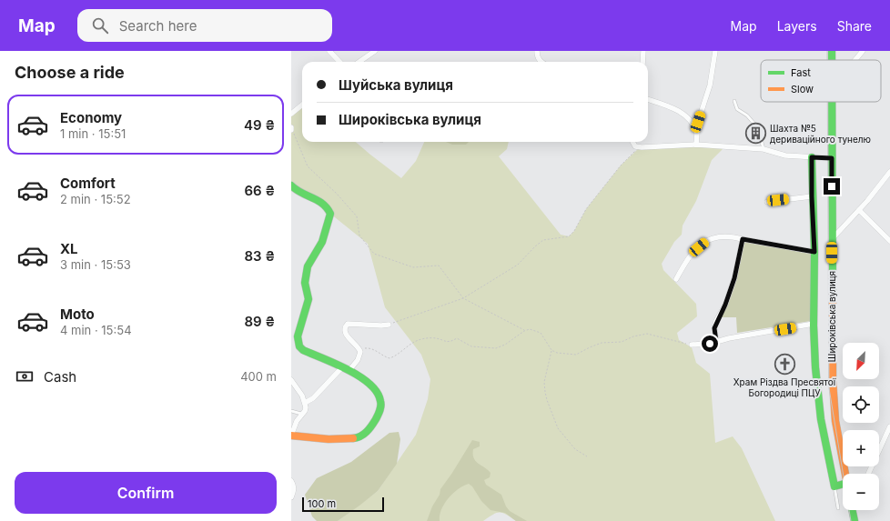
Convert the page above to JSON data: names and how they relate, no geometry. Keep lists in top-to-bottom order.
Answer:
{
  "streets": {
    "street": ["Широківська вулиця"]
  },
  "places": {
    "building": ["Шахта №5 дериваційного тунелю"],
    "church": ["Храм Різдва Пресвятої Богородиці ПЦУ"]
  },
  "legend": ["Fast", "Slow"],
  "scale_bar": "100 m",
  "north": "bottom left",
  "page": {
    "header": "Map",
    "search": "Search here",
    "nav": ["Map", "Layers", "Share"],
    "heading": "Choose a ride",
    "banner": ["Шуйська вулиця", "Широківська вулиця"],
    "list": [
      {
        "name": "Economy",
        "note": "1 min · 15:51",
        "value": "49 ₴"
      },
      {
        "name": "Comfort",
        "note": "2 min · 15:52",
        "value": "66 ₴"
      },
      {
        "name": "XL",
        "note": "3 min · 15:53",
        "value": "83 ₴"
      },
      {
        "name": "Moto",
        "note": "4 min · 15:54",
        "value": "89 ₴"
      }
    ],
    "map_buttons": ["+", "−"],
    "pay": ["Cash", "400 m"],
    "buttons": "Confirm",
    "scale": "100 m"
  }
}
